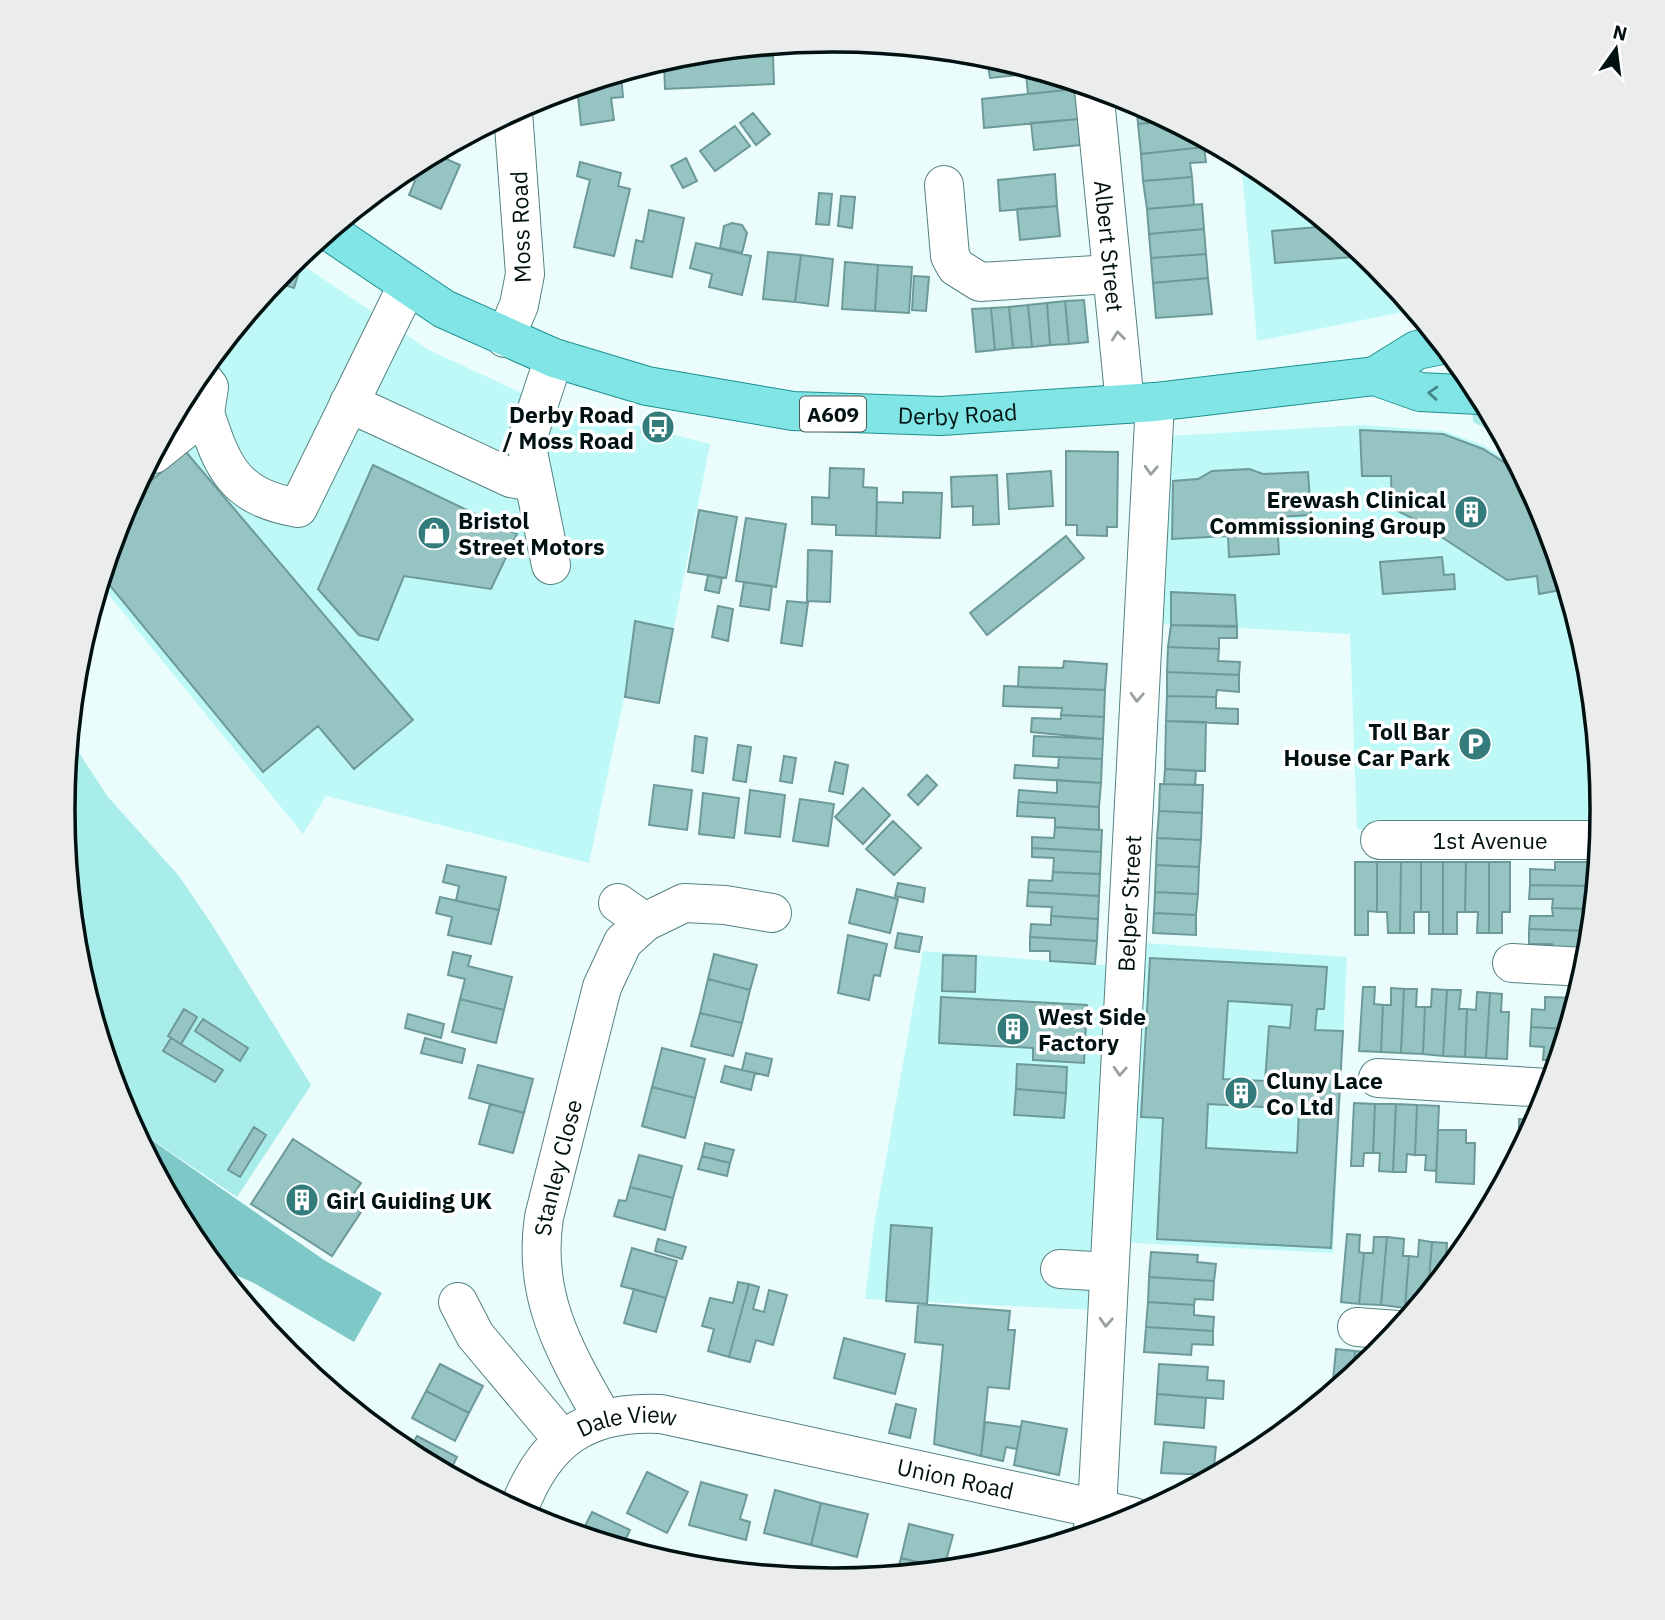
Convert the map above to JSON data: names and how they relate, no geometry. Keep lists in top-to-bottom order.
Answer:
{
  "streets": {
    "main road": ["A609", "Derby Road"],
    "street": [
      "Moss Road",
      "Albert Street",
      "1st Avenue",
      "Belper Street",
      "Stanley Close",
      "Dale View",
      "Union Road"
    ]
  },
  "crossings": [
    ["Moss Road", "Derby Road"],
    ["Albert Street", "Derby Road"],
    ["Albert Street", "Belper Street"],
    ["Derby Road", "Belper Street"],
    ["Stanley Close", "Dale View"],
    ["Dale View", "Union Road"]
  ],
  "one_way": ["Albert Street", "Belper Street"],
  "places": {
    "bus stop": ["Derby Road / Moss Road"],
    "building": [
      "Erewash Clinical Commissioning Group",
      "West Side Factory",
      "Cluny Lace Co Ltd",
      "Girl Guiding UK"
    ],
    "shop": ["Bristol Street Motors"],
    "parking": ["Toll Bar House Car Park"]
  },
  "north": "top"
}
